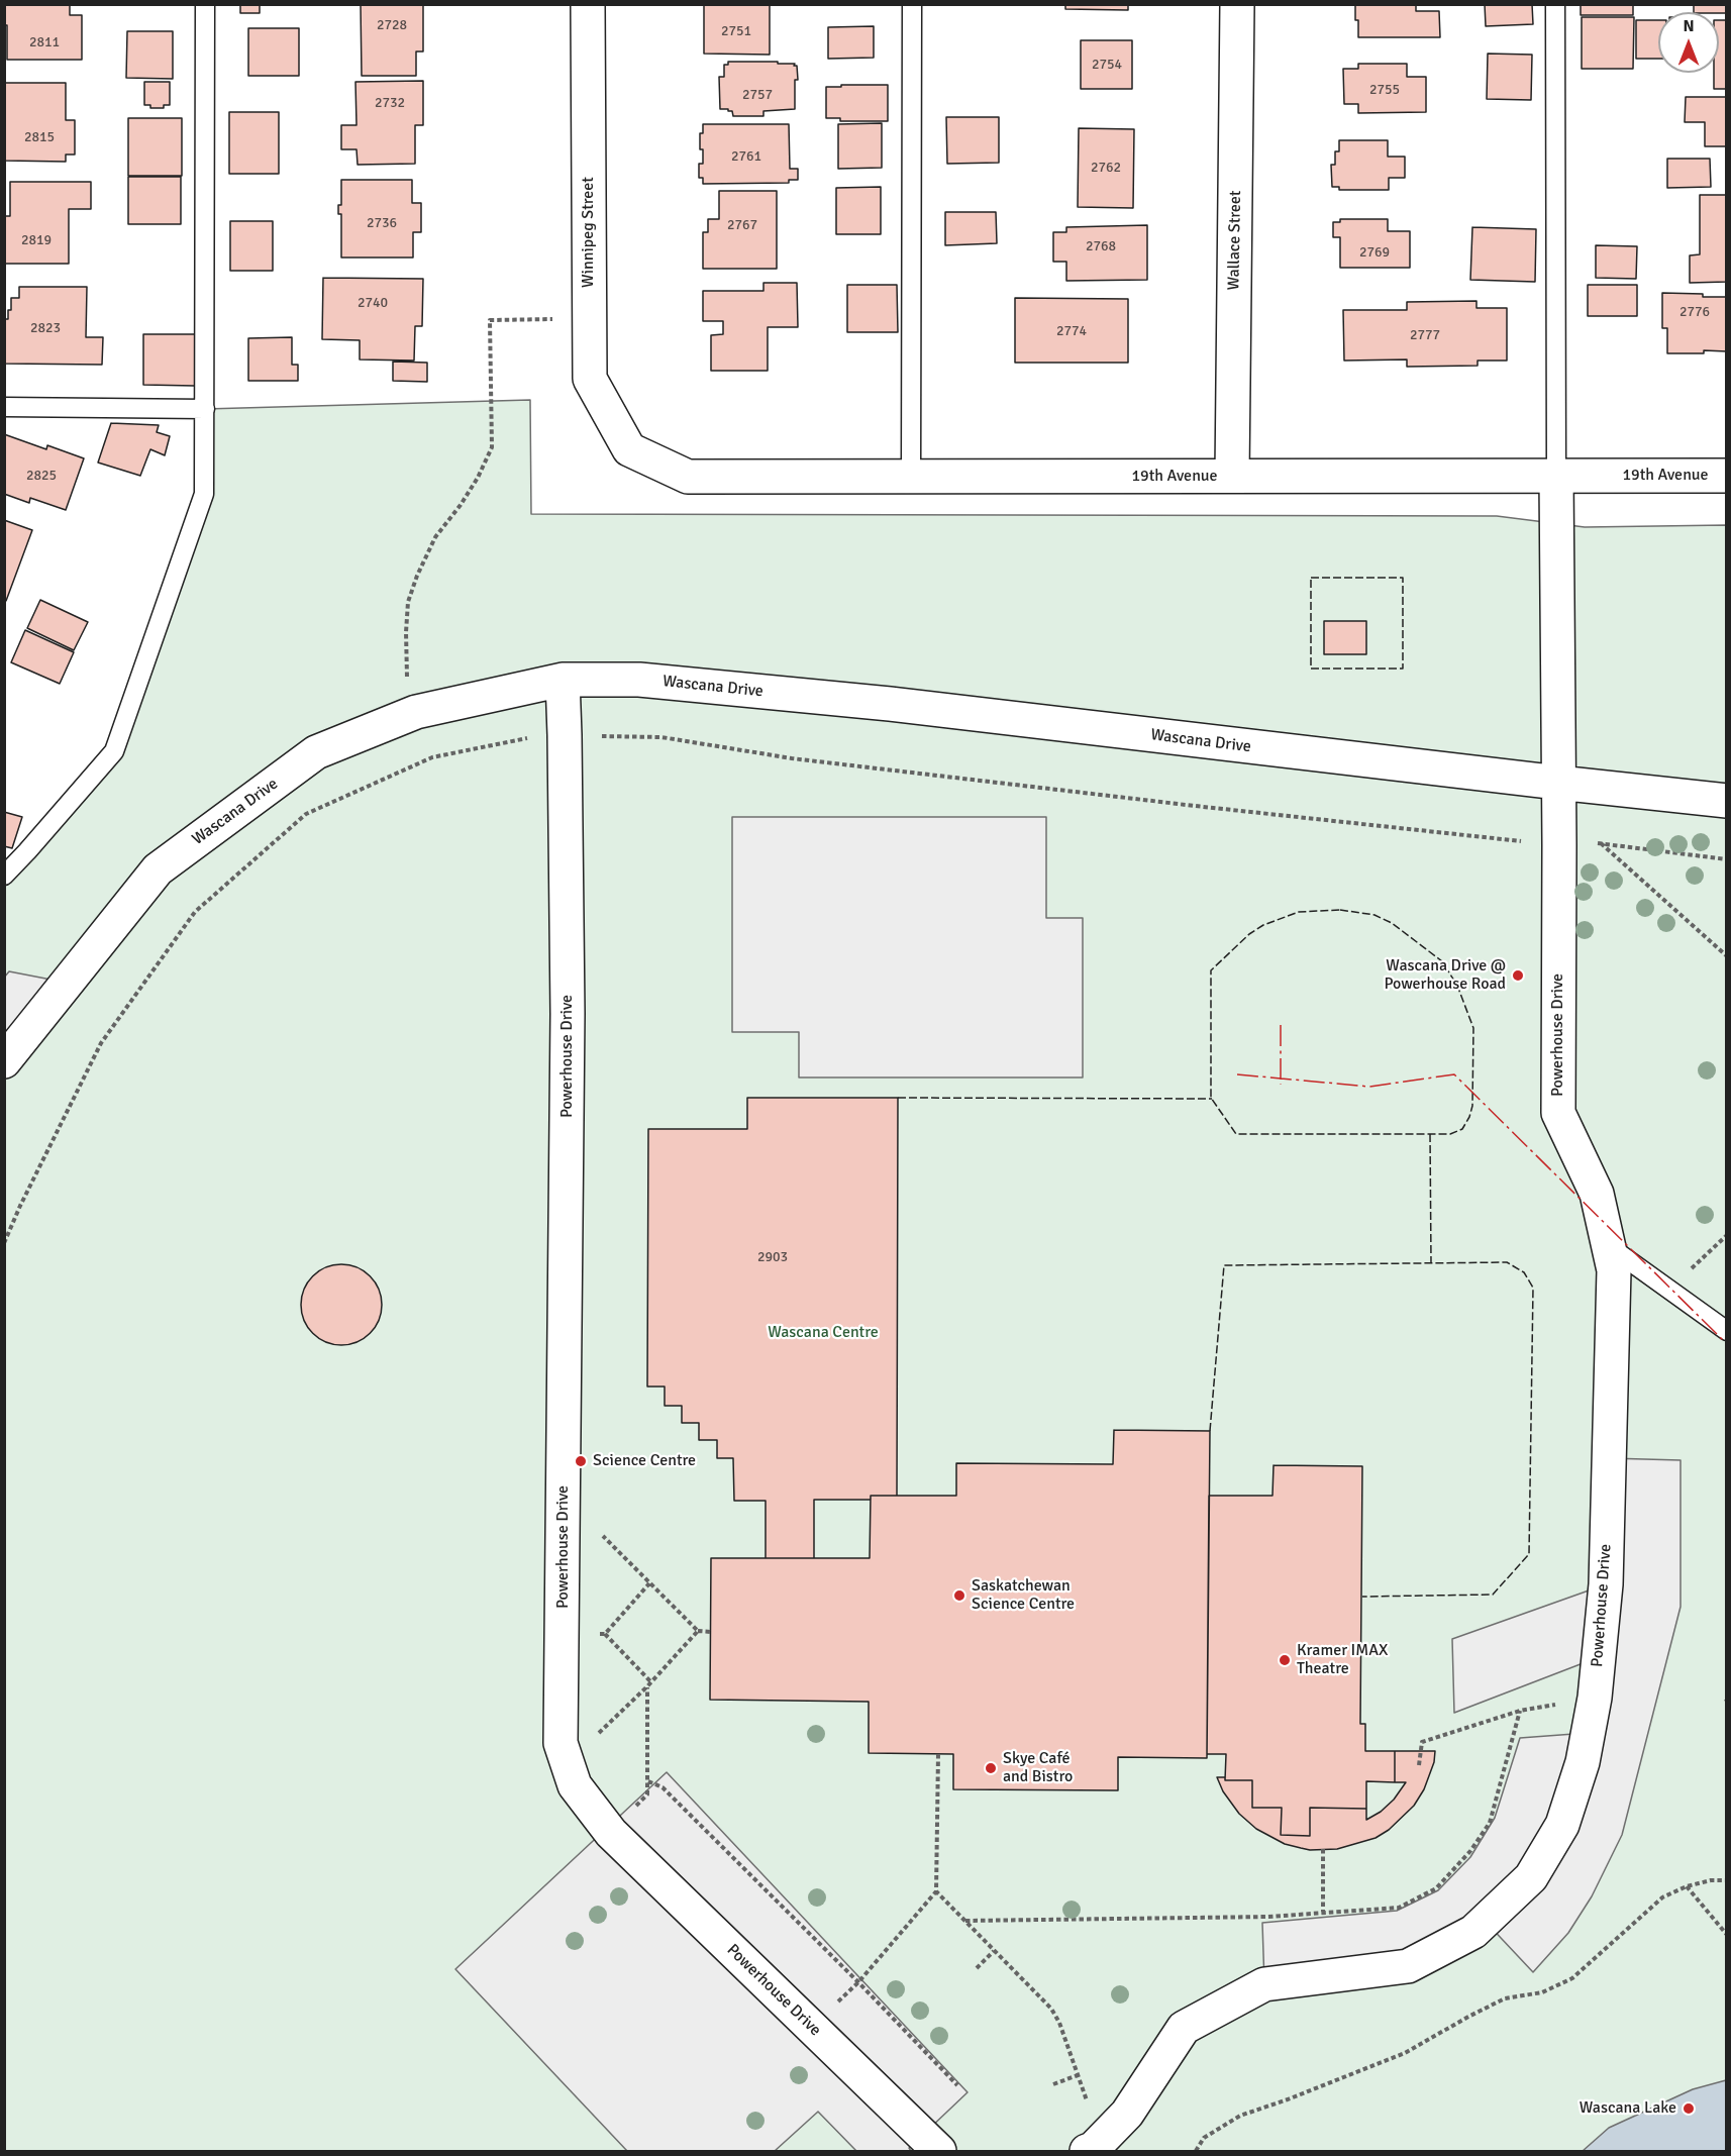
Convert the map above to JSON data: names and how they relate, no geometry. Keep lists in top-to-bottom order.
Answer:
{
  "streets": {
    "street": [
      "Winnipeg Street",
      "Wallace Street",
      "19th Avenue",
      "Wascana Drive",
      "Powerhouse Drive"
    ]
  },
  "crossings": [
    ["Winnipeg Street", "19th Avenue"],
    ["Wallace Street", "19th Avenue"],
    ["Wascana Drive", "Powerhouse Drive"]
  ],
  "parks": ["Wascana Centre"],
  "places": [
    "Wascana Drive @ Powerhouse Road",
    "Science Centre",
    "Saskatchewan Science Centre",
    "Kramer IMAX Theatre",
    "Skye Café and Bistro",
    "Wascana Lake"
  ],
  "house_numbers": [
    "2728",
    "2751",
    "2811",
    "2754",
    "2755",
    "2757",
    "2732",
    "2815",
    "2761",
    "2762",
    "2736",
    "2767",
    "2819",
    "2768",
    "2769",
    "2740",
    "2776",
    "2823",
    "2774",
    "2777",
    "2825",
    "2903"
  ],
  "north": "top"
}
